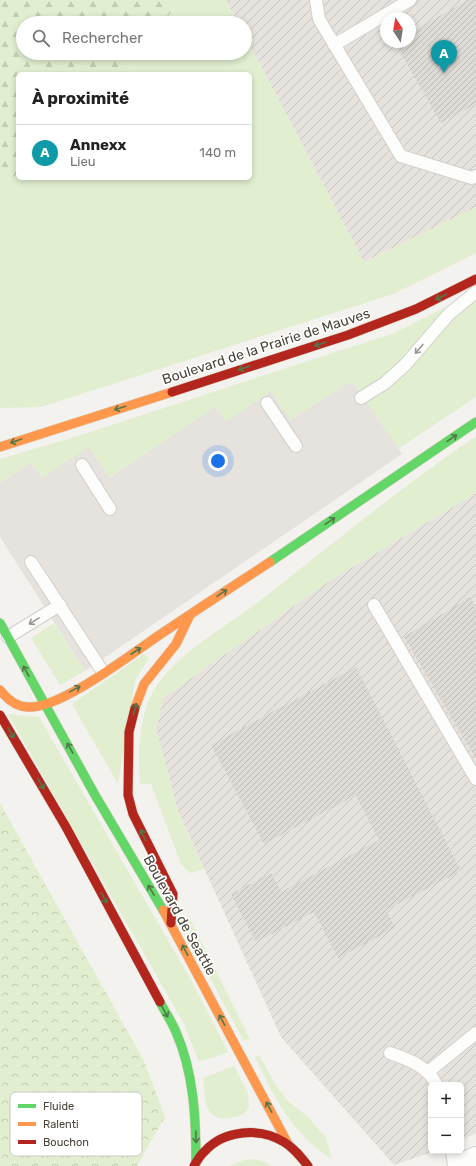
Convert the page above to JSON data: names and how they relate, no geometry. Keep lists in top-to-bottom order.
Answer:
{
  "streets": {
    "main road": ["Boulevard de la Prairie de Mauves", "Boulevard de Seattle"]
  },
  "one_way": ["Boulevard de la Prairie de Mauves"],
  "legend": ["Fluide", "Ralenti", "Bouchon"],
  "north": "top",
  "page": {
    "search": "Rechercher",
    "pins": "A",
    "heading": "À proximité",
    "list": [
      {
        "mark": "A",
        "name": "Annexx",
        "note": "Lieu",
        "value": "140 m"
      }
    ],
    "map_buttons": ["+", "−"]
  }
}
